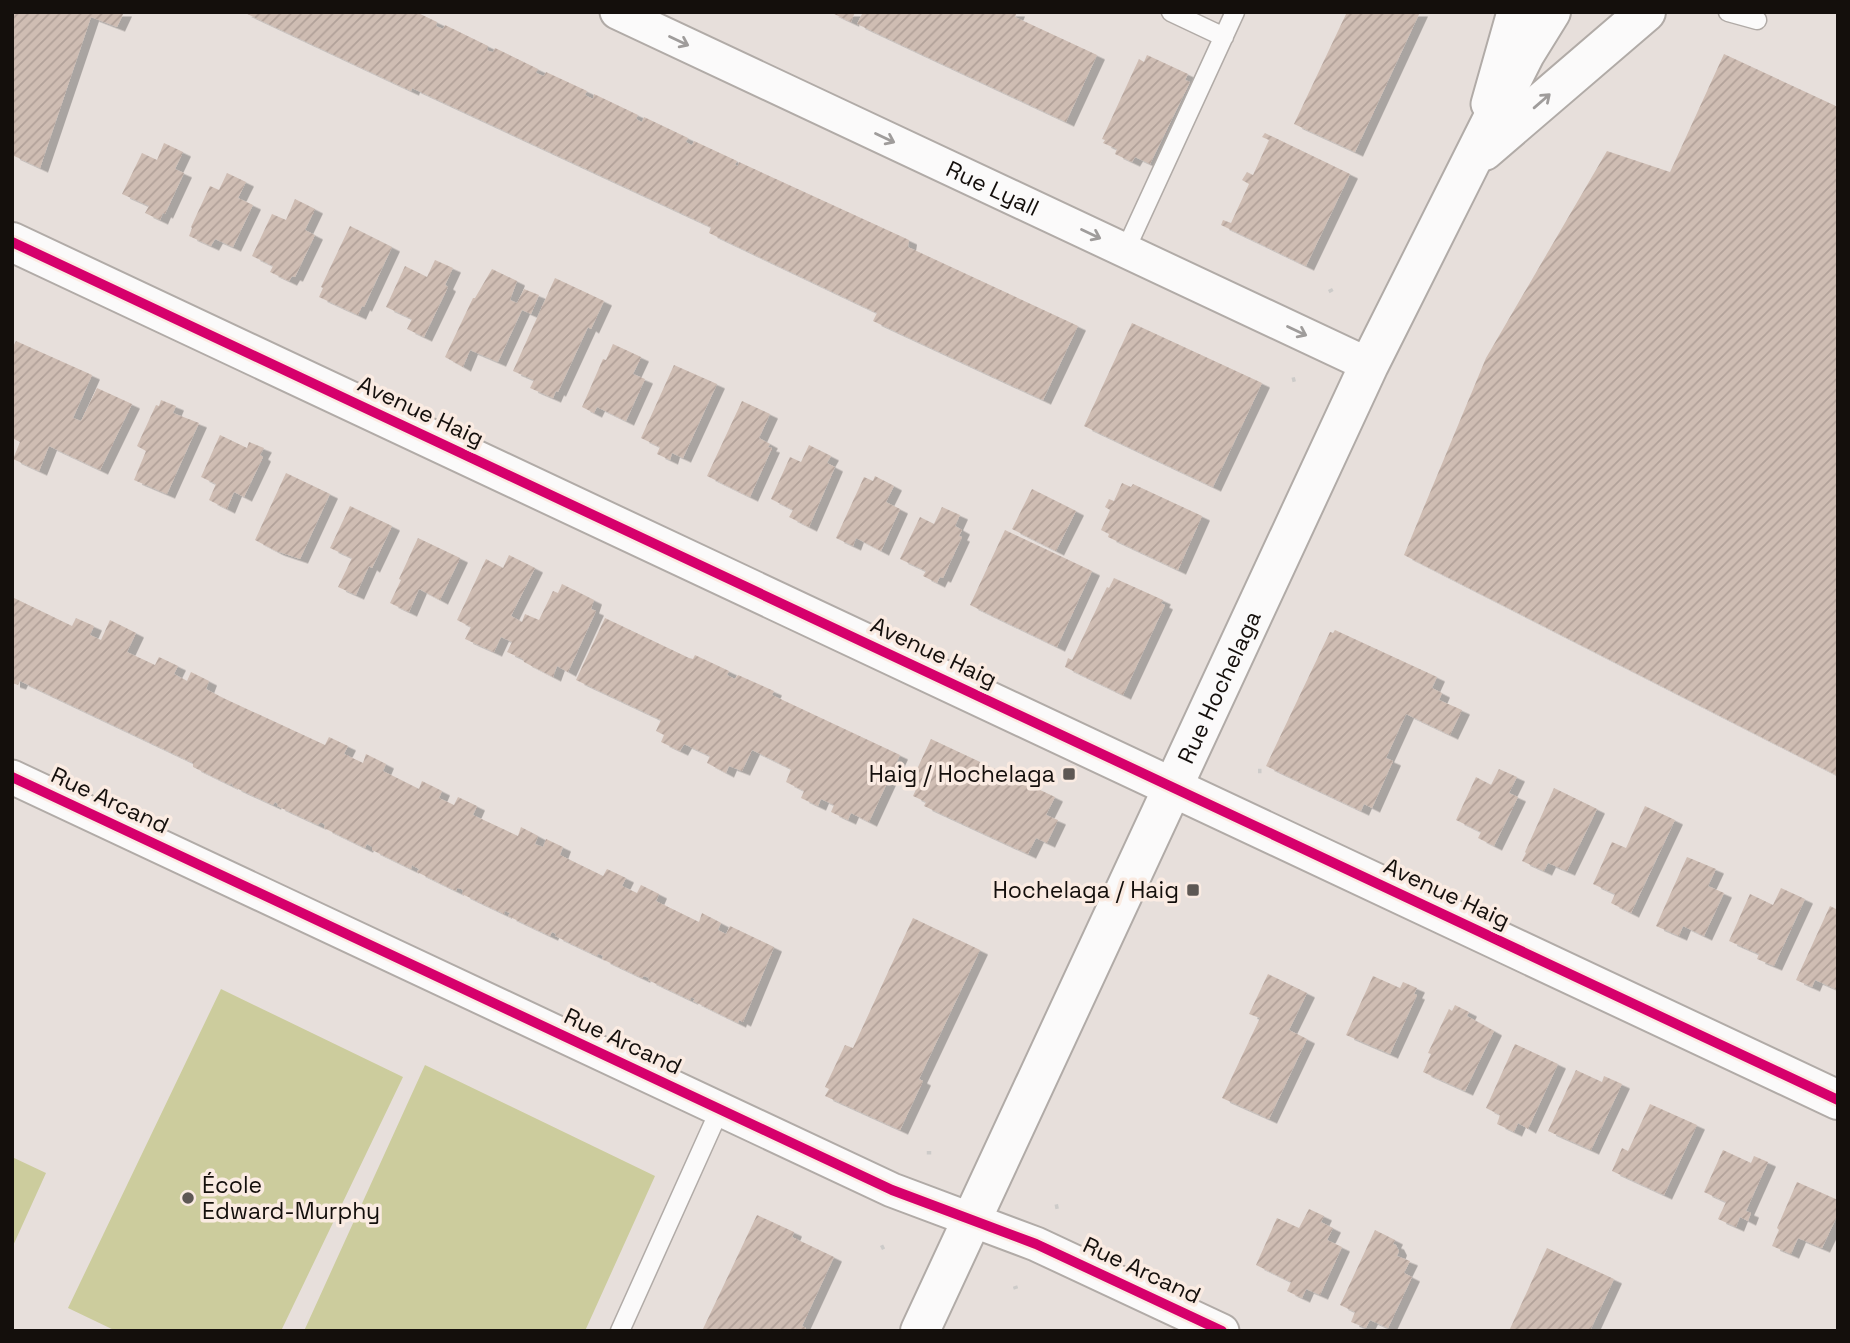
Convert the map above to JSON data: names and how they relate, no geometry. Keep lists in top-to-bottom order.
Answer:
{
  "streets": {
    "street": [
      "Rue Lyall",
      "Avenue Haig",
      "Rue Hochelaga",
      "Rue Arcand"
    ]
  },
  "crossings": [
    ["Rue Lyall", "Rue Hochelaga"],
    ["Avenue Haig", "Rue Hochelaga"],
    ["Rue Hochelaga", "Rue Arcand"]
  ],
  "one_way": ["Rue Lyall"],
  "places": {
    "transit": ["Haig / Hochelaga", "Hochelaga / Haig"],
    "other": ["École Edward-Murphy"]
  }
}
